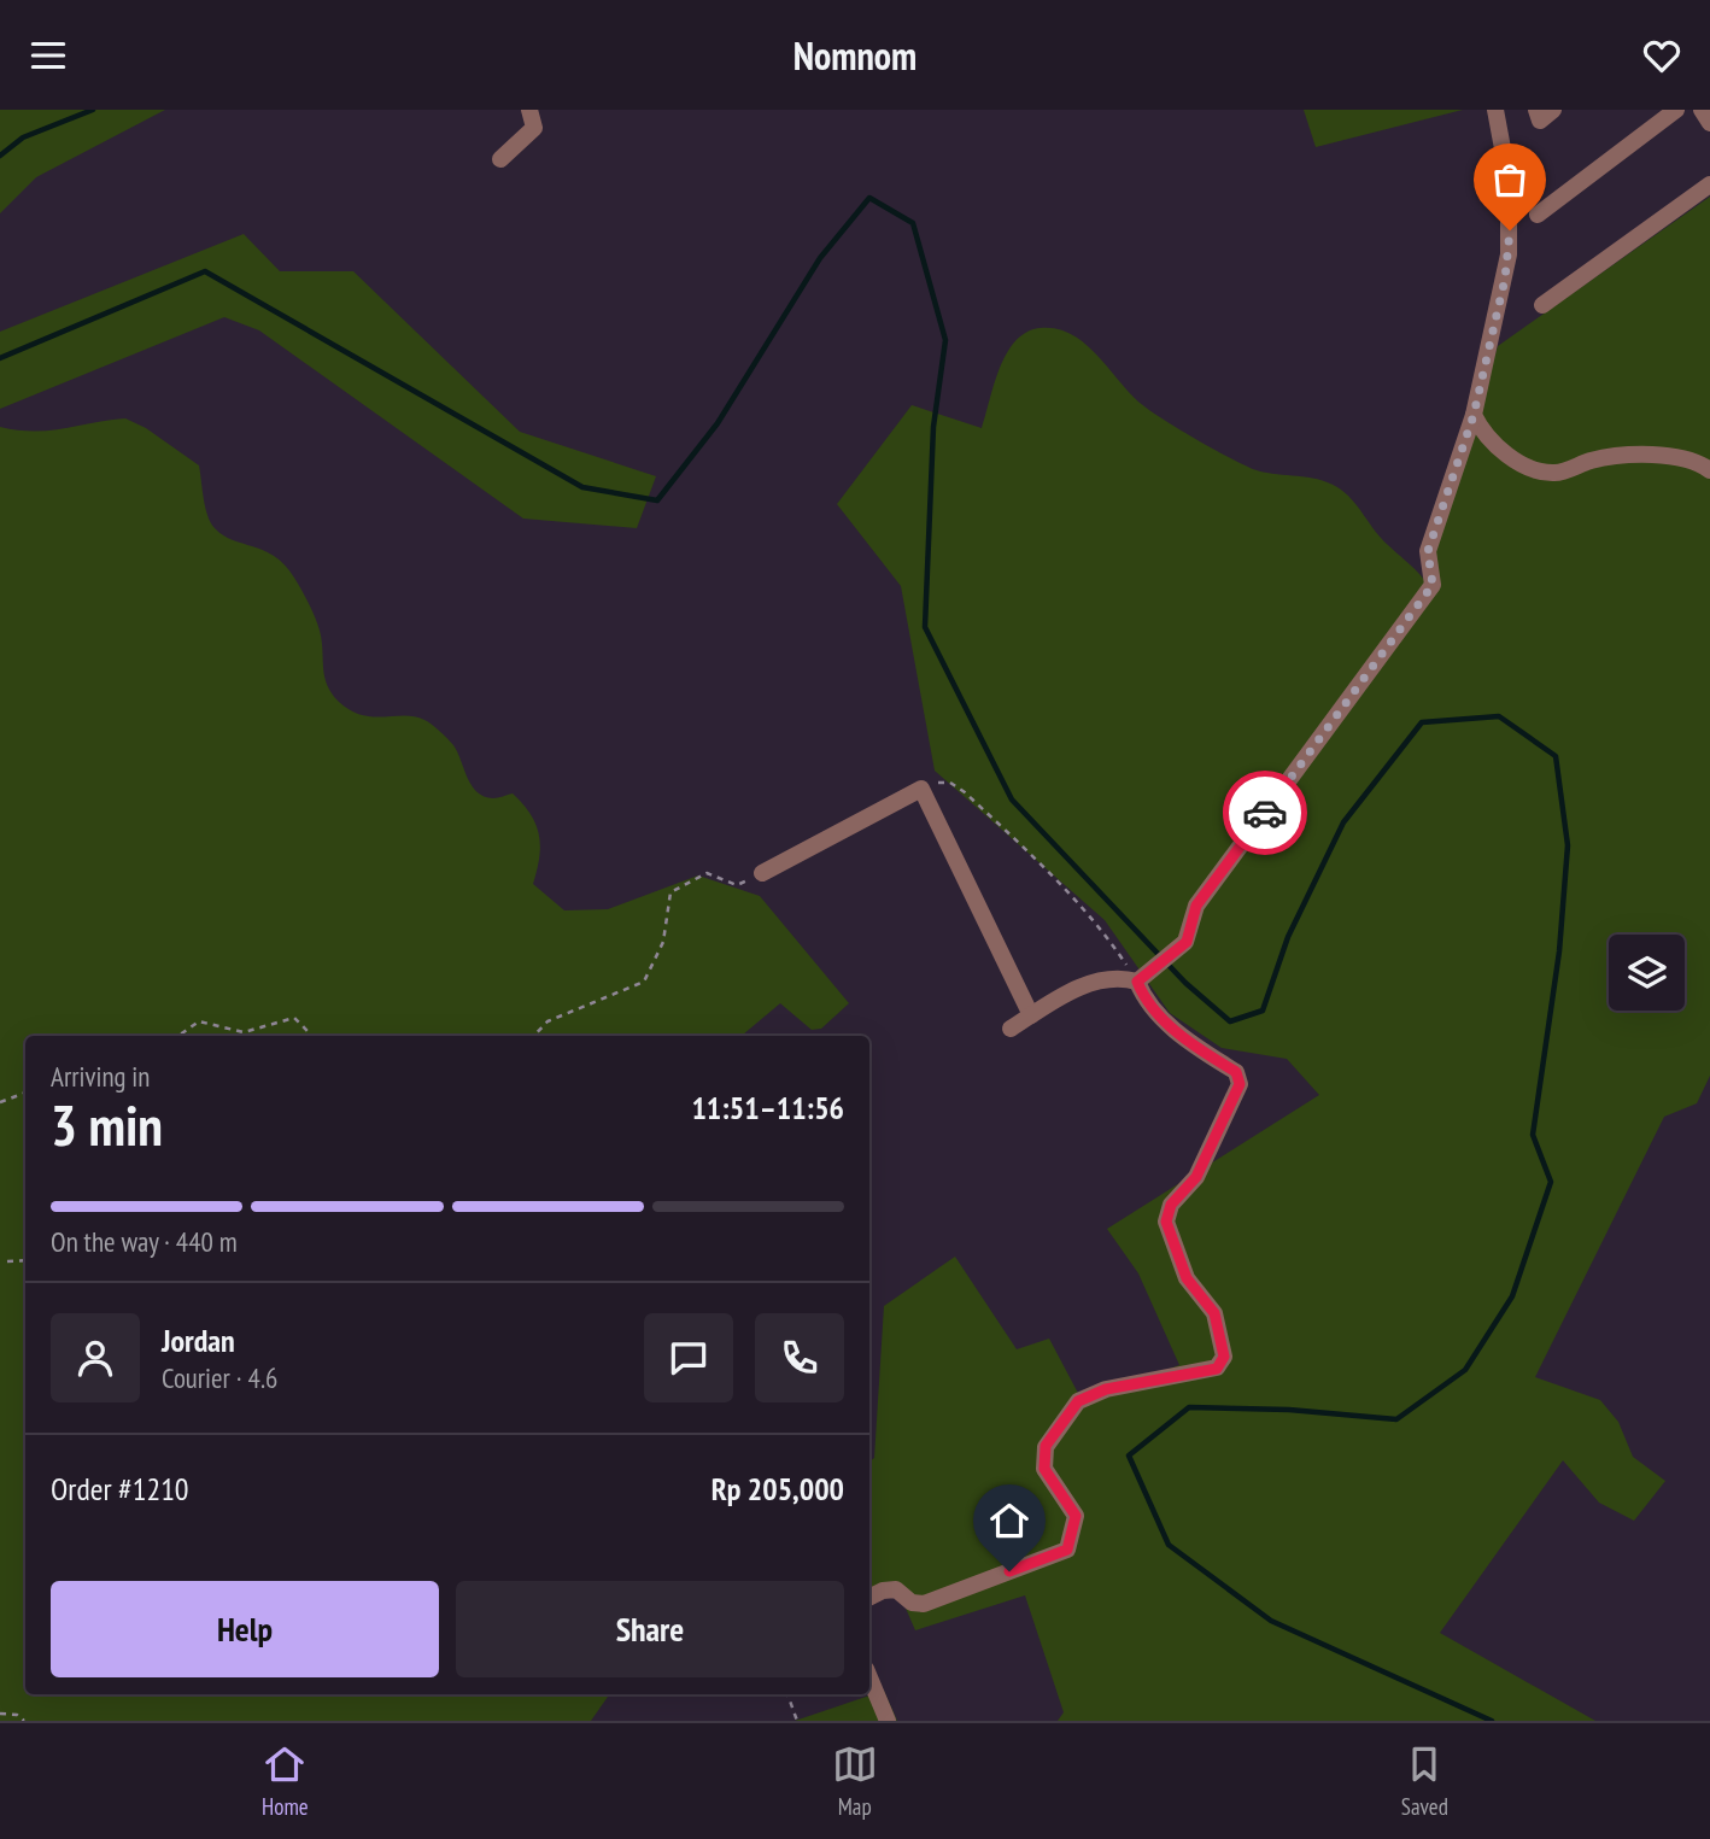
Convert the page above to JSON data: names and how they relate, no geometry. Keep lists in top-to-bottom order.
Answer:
{
  "page": {
    "header": "Nomnom",
    "heading": ["3 min", "Arriving in", "11:51–11:56"],
    "panel": [
      "Jordan",
      "Courier · 4.6",
      "Order #1210",
      "Rp 205,000"
    ],
    "bar": "On the way · 440 m",
    "buttons": ["Help", "Share"],
    "tabs": ["Home", "Map", "Saved"]
  }
}
